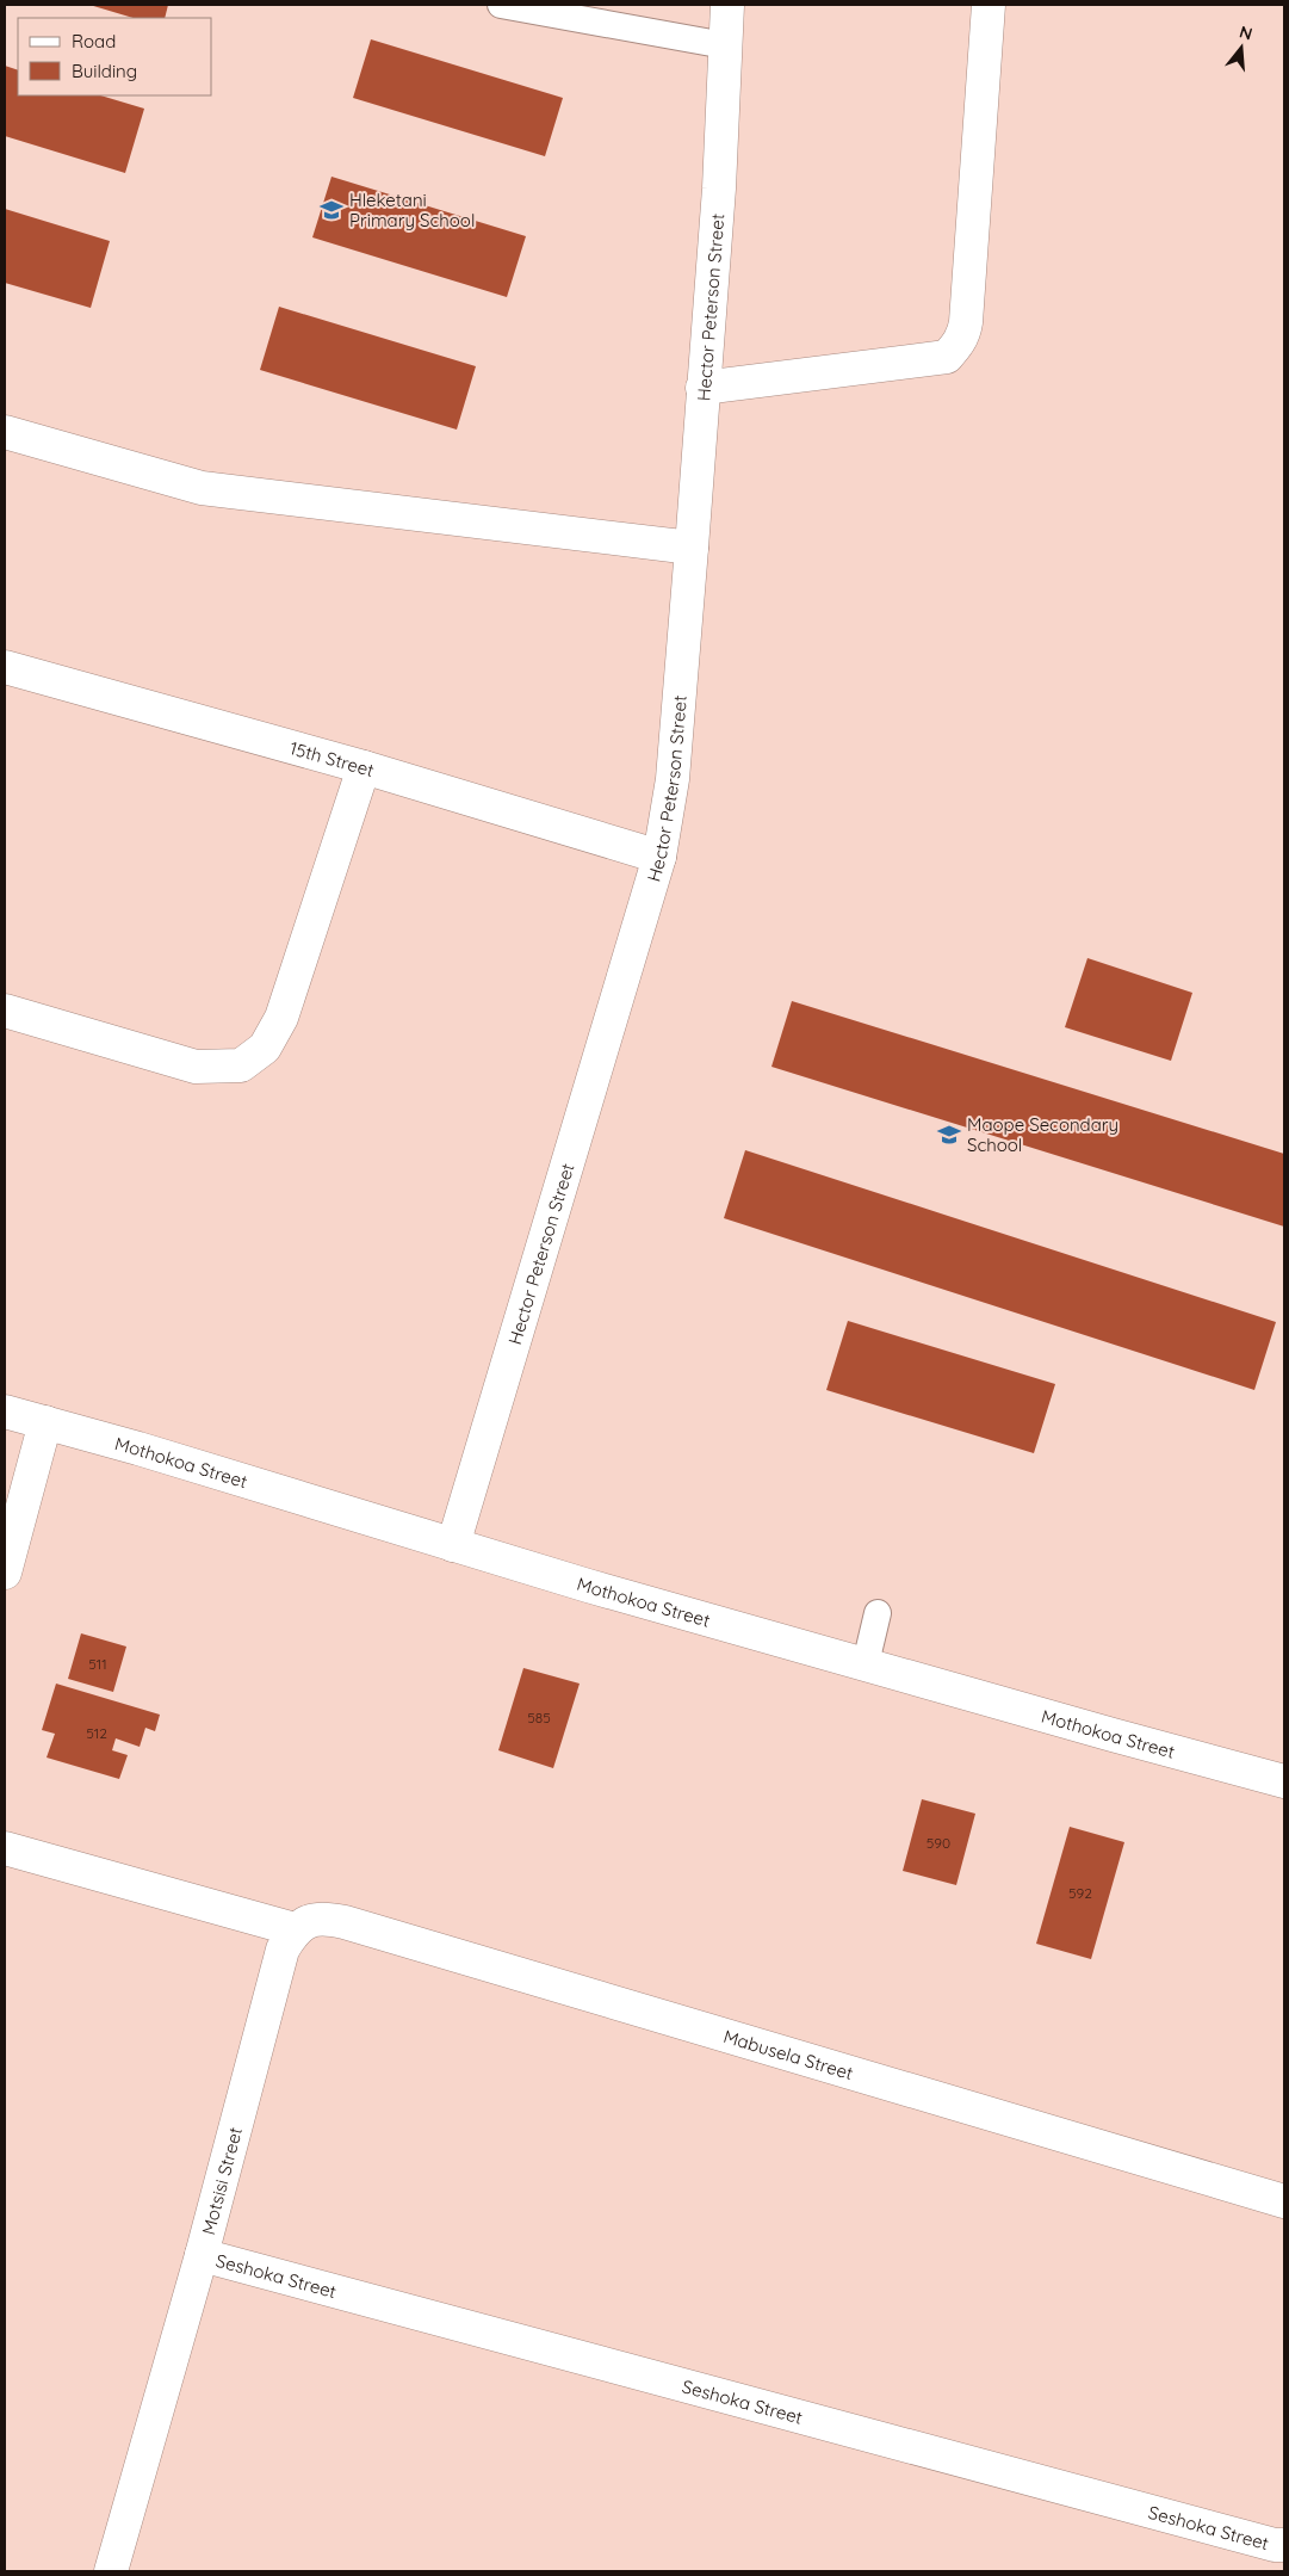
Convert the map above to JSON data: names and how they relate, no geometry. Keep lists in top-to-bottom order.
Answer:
{
  "streets": {
    "street": [
      "Hector Peterson Street",
      "15th Street",
      "Mothokoa Street",
      "Mabusela Street",
      "Motsisi Street",
      "Seshoka Street"
    ]
  },
  "crossings": [
    ["Hector Peterson Street", "15th Street"],
    ["Hector Peterson Street", "Mothokoa Street"],
    ["Mabusela Street", "Motsisi Street"],
    ["Motsisi Street", "Seshoka Street"]
  ],
  "places": {
    "school or university": ["Hleketani Primary School", "Maope Secondary School"]
  },
  "house_numbers": [
    "511",
    "585",
    "512",
    "590",
    "592"
  ],
  "legend": ["Road", "Building"],
  "north": "top"
}
